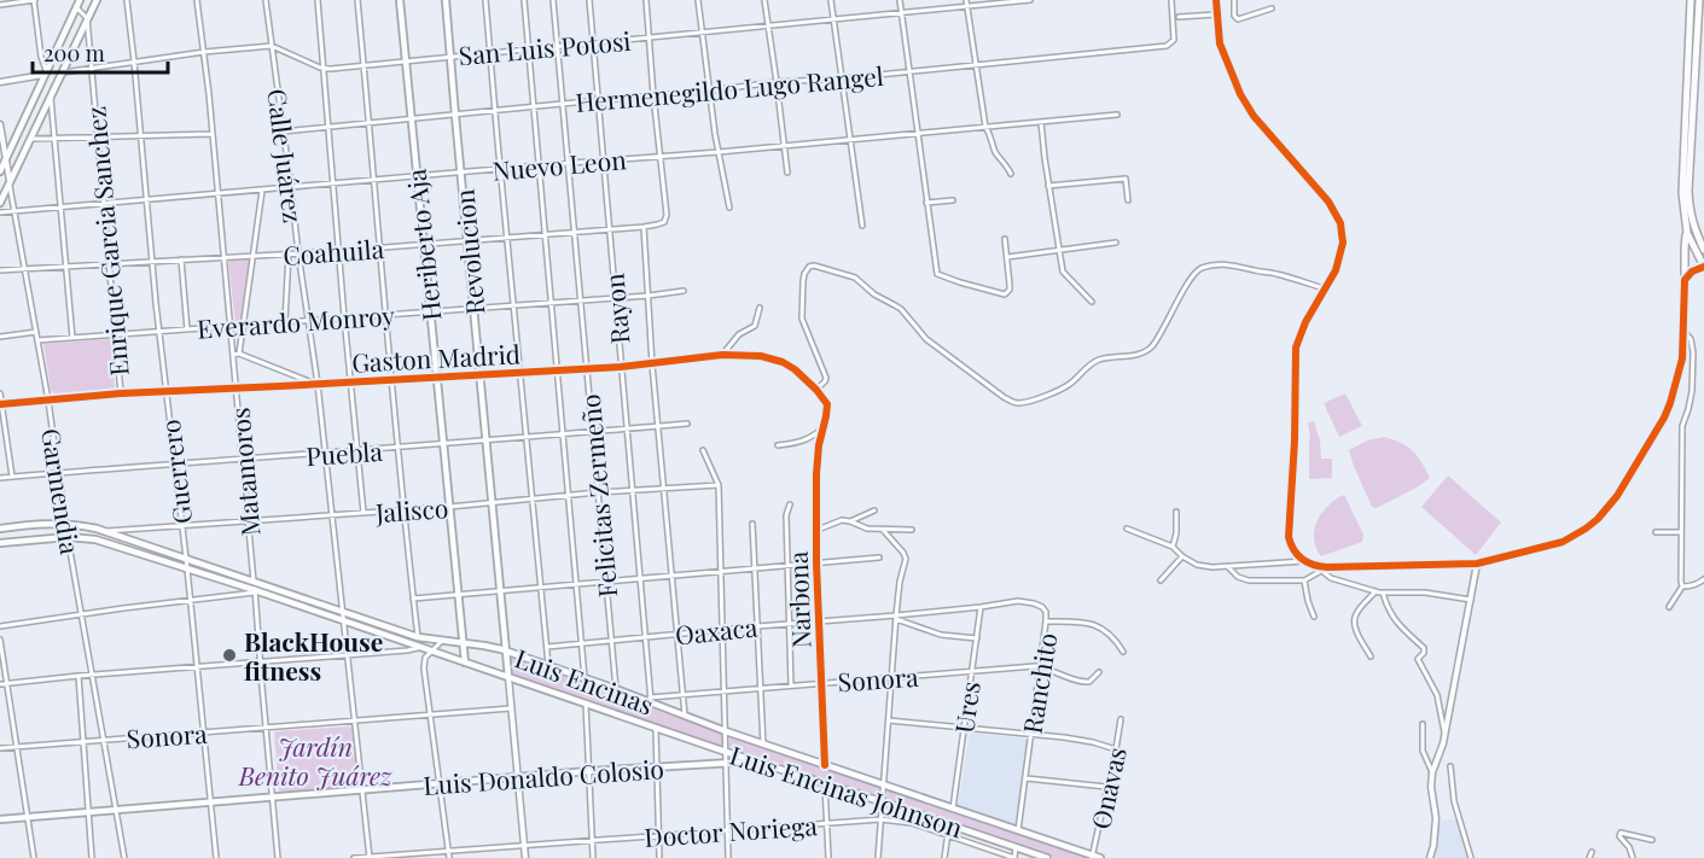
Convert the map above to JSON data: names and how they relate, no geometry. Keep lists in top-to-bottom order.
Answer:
{
  "streets": {
    "main road": [
      "Heriberto Aja",
      "Revolucion",
      "Luis Encinas",
      "Luis Donaldo Colosio",
      "Luis Encinas Johnson"
    ],
    "street": [
      "San Luis Potosi",
      "Hermenegildo Lugo Rangel",
      "Calle Juárez",
      "Nuevo Leon",
      "Enrique Garcia Sanchez",
      "Coahuila",
      "Rayon",
      "Everardo Monroy",
      "Gaston Madrid",
      "Puebla",
      "Guerrero",
      "Matamoros",
      "Garmendia",
      "Felicitas Zermeño",
      "Jalisco",
      "Narbona",
      "Oaxaca",
      "Sonora",
      "Ranchito",
      "Ures",
      "Onavas",
      "Doctor Noriega"
    ]
  },
  "crossings": [
    ["San Luis Potosi", "Calle Juárez"],
    ["San Luis Potosi", "Enrique Garcia Sanchez"],
    ["San Luis Potosi", "Heriberto Aja"],
    ["San Luis Potosi", "Revolucion"],
    ["San Luis Potosi", "Rayon"],
    ["San Luis Potosi", "Guerrero"],
    ["San Luis Potosi", "Matamoros"],
    ["San Luis Potosi", "Felicitas Zermeño"],
    ["Hermenegildo Lugo Rangel", "Calle Juárez"],
    ["Hermenegildo Lugo Rangel", "Heriberto Aja"],
    ["Hermenegildo Lugo Rangel", "Revolucion"],
    ["Hermenegildo Lugo Rangel", "Rayon"],
    ["Hermenegildo Lugo Rangel", "Felicitas Zermeño"],
    ["Calle Juárez", "Nuevo Leon"],
    ["Calle Juárez", "Coahuila"],
    ["Calle Juárez", "Everardo Monroy"],
    ["Calle Juárez", "Gaston Madrid"],
    ["Calle Juárez", "Puebla"],
    ["Calle Juárez", "Jalisco"],
    ["Calle Juárez", "Sonora"],
    ["Calle Juárez", "Luis Encinas"],
    ["Calle Juárez", "Luis Donaldo Colosio"],
    ["Calle Juárez", "Luis Encinas Johnson"],
    ["Calle Juárez", "Doctor Noriega"],
    ["Nuevo Leon", "Enrique Garcia Sanchez"],
    ["Nuevo Leon", "Heriberto Aja"],
    ["Nuevo Leon", "Coahuila"],
    ["Nuevo Leon", "Revolucion"],
    ["Nuevo Leon", "Rayon"],
    ["Nuevo Leon", "Guerrero"],
    ["Nuevo Leon", "Matamoros"],
    ["Nuevo Leon", "Garmendia"],
    ["Nuevo Leon", "Felicitas Zermeño"],
    ["Enrique Garcia Sanchez", "Coahuila"],
    ["Enrique Garcia Sanchez", "Everardo Monroy"],
    ["Enrique Garcia Sanchez", "Gaston Madrid"],
    ["Heriberto Aja", "Coahuila"],
    ["Heriberto Aja", "Everardo Monroy"],
    ["Heriberto Aja", "Gaston Madrid"],
    ["Heriberto Aja", "Puebla"],
    ["Heriberto Aja", "Jalisco"],
    ["Heriberto Aja", "Luis Encinas"],
    ["Heriberto Aja", "Luis Encinas Johnson"],
    ["Coahuila", "Revolucion"],
    ["Coahuila", "Rayon"],
    ["Coahuila", "Guerrero"],
    ["Coahuila", "Matamoros"],
    ["Coahuila", "Garmendia"],
    ["Coahuila", "Felicitas Zermeño"],
    ["Revolucion", "Everardo Monroy"],
    ["Revolucion", "Gaston Madrid"],
    ["Revolucion", "Puebla"],
    ["Revolucion", "Jalisco"],
    ["Revolucion", "Luis Encinas"],
    ["Revolucion", "Luis Encinas Johnson"],
    ["Rayon", "Everardo Monroy"],
    ["Rayon", "Gaston Madrid"],
    ["Rayon", "Puebla"],
    ["Rayon", "Jalisco"],
    ["Rayon", "Oaxaca"],
    ["Rayon", "Sonora"],
    ["Rayon", "Luis Encinas"],
    ["Everardo Monroy", "Guerrero"],
    ["Everardo Monroy", "Matamoros"],
    ["Everardo Monroy", "Garmendia"],
    ["Everardo Monroy", "Felicitas Zermeño"],
    ["Gaston Madrid", "Guerrero"],
    ["Gaston Madrid", "Matamoros"],
    ["Gaston Madrid", "Garmendia"],
    ["Gaston Madrid", "Felicitas Zermeño"],
    ["Puebla", "Guerrero"],
    ["Puebla", "Matamoros"],
    ["Puebla", "Garmendia"],
    ["Puebla", "Felicitas Zermeño"],
    ["Guerrero", "Jalisco"],
    ["Guerrero", "Sonora"],
    ["Guerrero", "Luis Encinas"],
    ["Guerrero", "Luis Donaldo Colosio"],
    ["Guerrero", "Luis Encinas Johnson"],
    ["Matamoros", "Jalisco"],
    ["Matamoros", "Sonora"],
    ["Matamoros", "Luis Encinas"],
    ["Matamoros", "Luis Donaldo Colosio"],
    ["Matamoros", "Luis Encinas Johnson"],
    ["Garmendia", "Sonora"],
    ["Garmendia", "Luis Encinas"],
    ["Garmendia", "Luis Donaldo Colosio"],
    ["Garmendia", "Luis Encinas Johnson"],
    ["Felicitas Zermeño", "Jalisco"],
    ["Felicitas Zermeño", "Oaxaca"],
    ["Felicitas Zermeño", "Luis Encinas"],
    ["Jalisco", "Luis Encinas"],
    ["Narbona", "Oaxaca"],
    ["Narbona", "Sonora"],
    ["Narbona", "Luis Encinas"],
    ["Oaxaca", "Ranchito"],
    ["Oaxaca", "Ures"],
    ["Sonora", "Luis Encinas"],
    ["Sonora", "Ranchito"],
    ["Sonora", "Ures"],
    ["Luis Encinas", "Ranchito"],
    ["Luis Encinas", "Ures"],
    ["Luis Encinas", "Onavas"],
    ["Luis Donaldo Colosio", "Luis Encinas Johnson"]
  ],
  "parks": ["Jardín Benito Juárez"],
  "places": ["BlackHouse fitness"],
  "scale_bar": "200 m"
}
